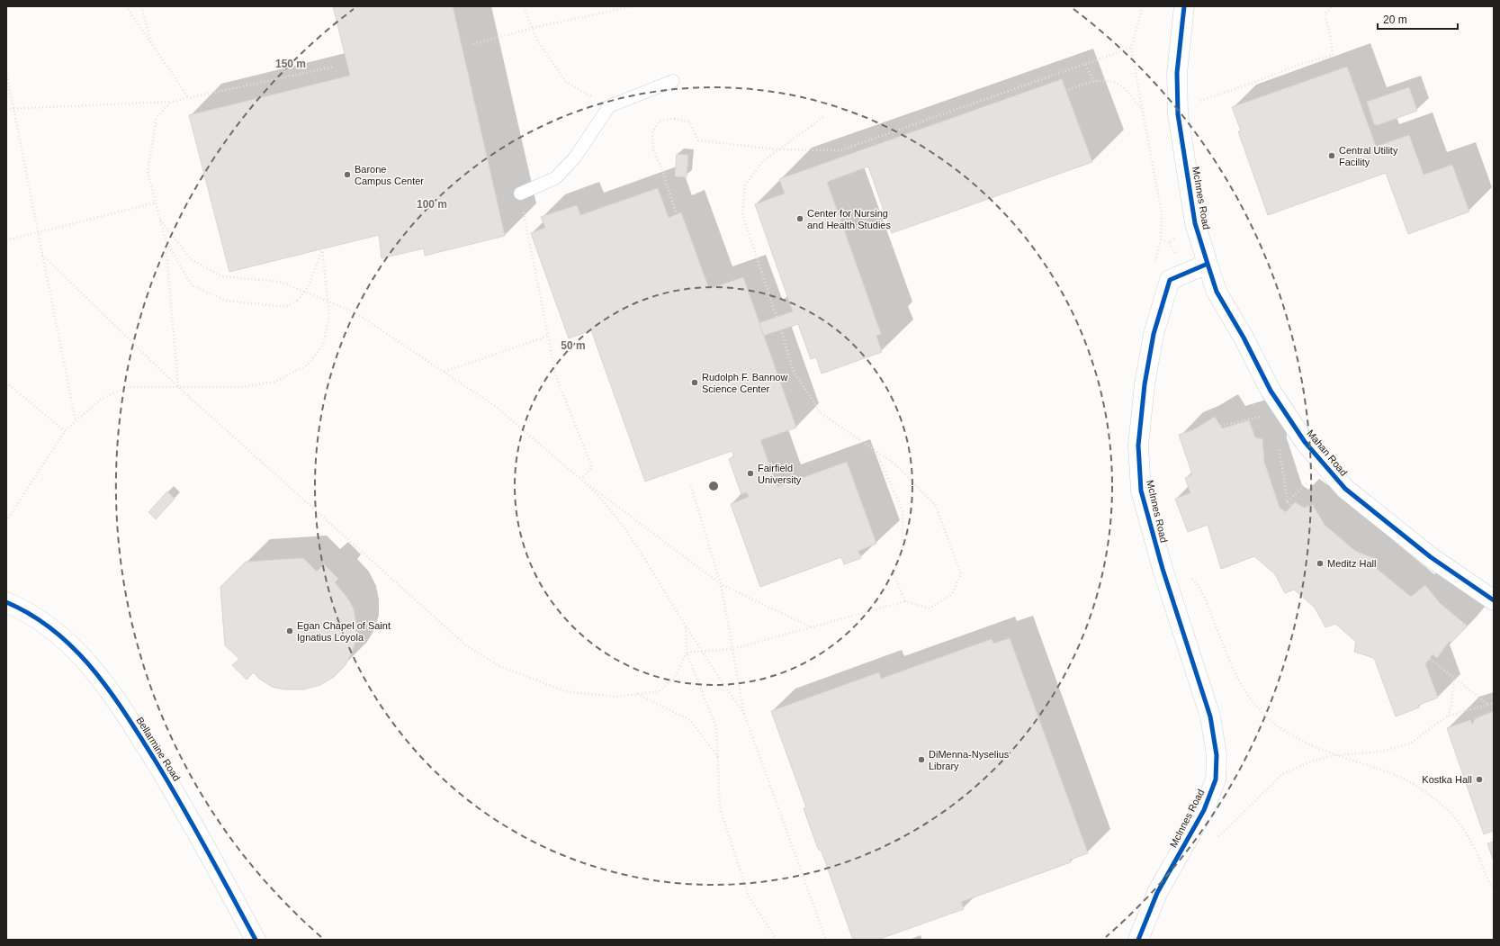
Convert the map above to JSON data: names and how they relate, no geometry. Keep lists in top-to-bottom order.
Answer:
{
  "streets": {
    "street": ["McInnes Road", "Mahan Road", "Bellarmine Road"]
  },
  "crossings": [
    ["McInnes Road", "Mahan Road"]
  ],
  "places": [
    "Central Utility Facility",
    "Barone Campus Center",
    "Center for Nursing and Health Studies",
    "Rudolph F. Bannow Science Center",
    "Fairfield University",
    "Meditz Hall",
    "Egan Chapel of Saint Ignatius Loyola",
    "DiMenna-Nyselius Library",
    "Kostka Hall"
  ],
  "scale_bar": "20 m",
  "rings": ["150 m", "100 m", "50 m"]
}
